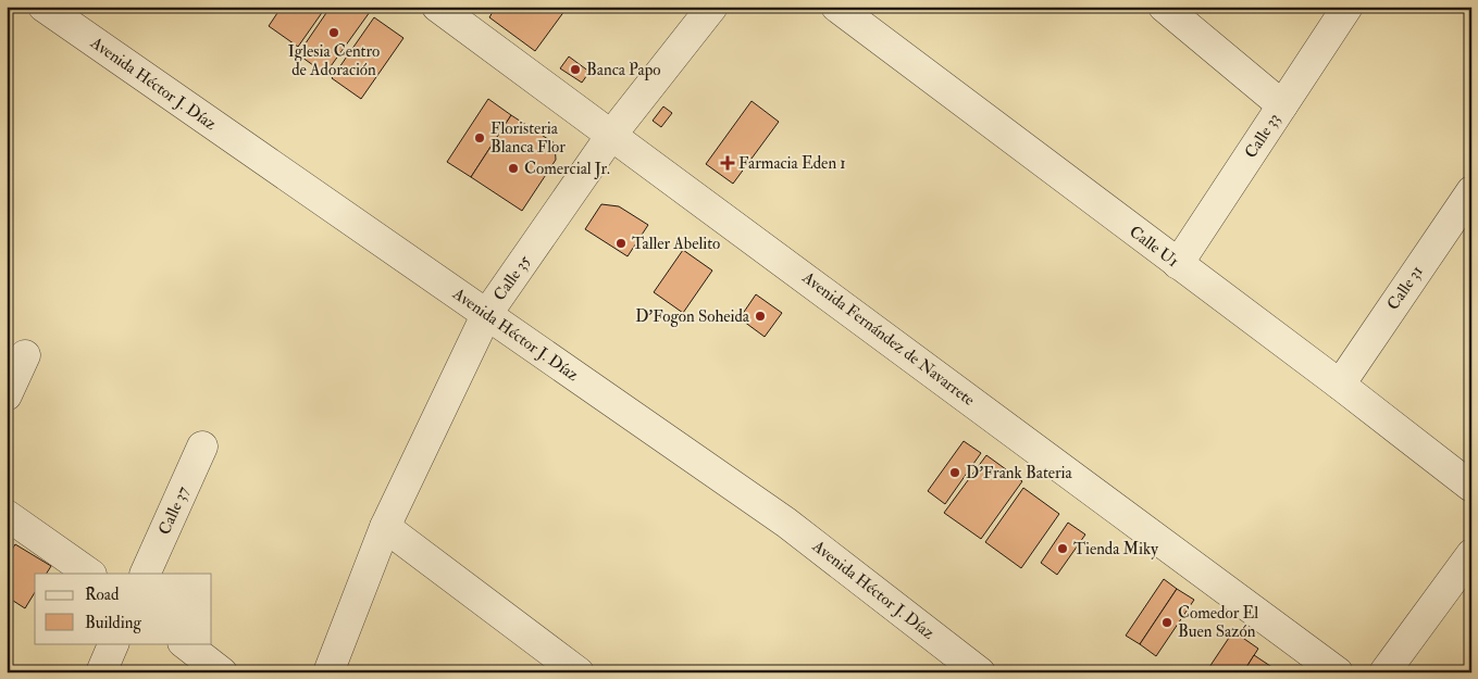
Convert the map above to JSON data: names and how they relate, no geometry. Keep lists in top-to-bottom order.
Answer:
{
  "streets": {
    "street": [
      "Avenida Héctor J. Díaz",
      "Calle 33",
      "Calle U1",
      "Calle 35",
      "Calle 31",
      "Avenida Fernández de Navarrete",
      "Calle 37"
    ]
  },
  "crossings": [
    ["Avenida Héctor J. Díaz", "Calle 35"],
    ["Calle 33", "Calle U1"],
    ["Calle U1", "Calle 31"],
    ["Calle 35", "Avenida Fernández de Navarrete"]
  ],
  "places": {
    "other": [
      "Iglesia Centro de Adoración",
      "Banca Papo",
      "Floristeria Blanca Flor",
      "Comercial Jr.",
      "Taller Abelito",
      "D'Fogon Soheida",
      "D'Frank Bateria",
      "Tienda Miky",
      "Comedor El Buen Sazón"
    ],
    "health": ["Farmacia Eden 1"]
  },
  "legend": ["Road", "Building"]
}
